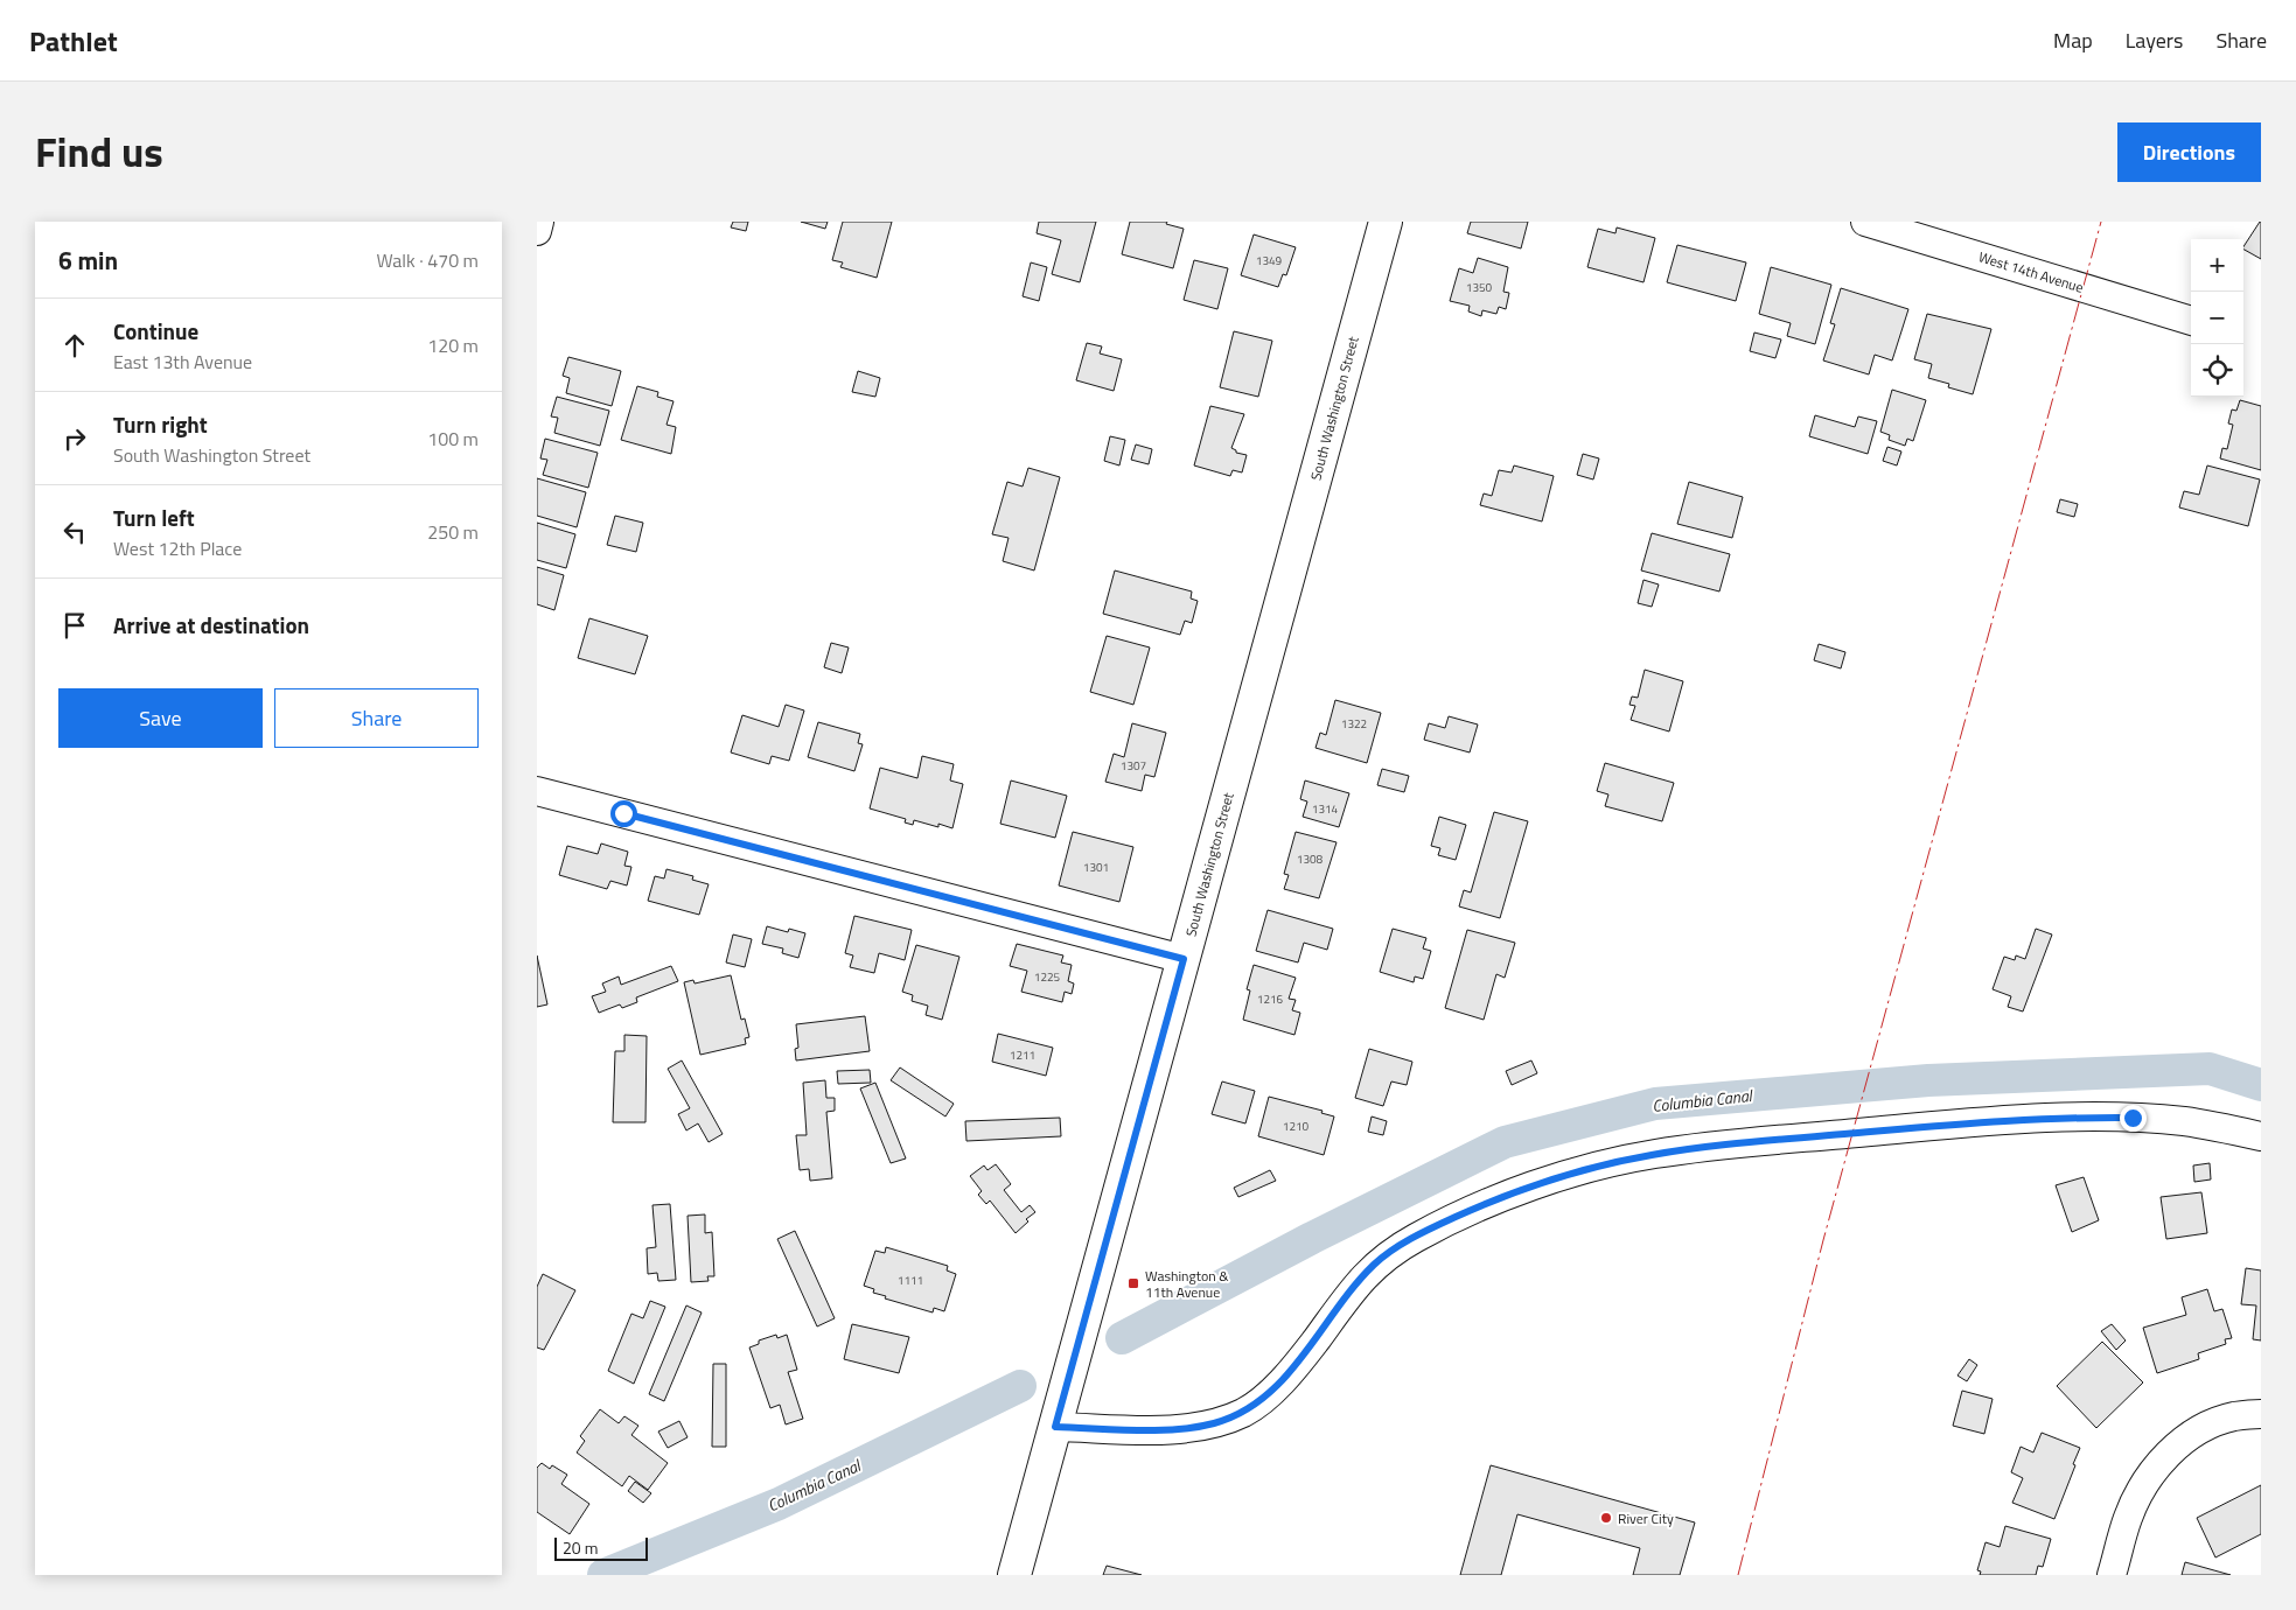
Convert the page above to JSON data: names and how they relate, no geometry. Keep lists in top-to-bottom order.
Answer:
{
  "streets": {
    "main road": ["South Washington Street"],
    "street": ["West 14th Avenue"]
  },
  "water": ["Columbia Canal"],
  "places": {
    "transit": ["Washington & 11th Avenue"],
    "other": ["River City"]
  },
  "house_numbers": [
    "1349",
    "1350",
    "1322",
    "1307",
    "1314",
    "1308",
    "1301",
    "1225",
    "1216",
    "1211",
    "1210",
    "1111"
  ],
  "scale_bar": "20 m",
  "page": {
    "header": "Pathlet",
    "nav": ["Map", "Layers", "Share"],
    "title": "Find us",
    "buttons": [
      "Directions",
      ["Save", "Share"]
    ],
    "heading": ["6 min", "Walk · 470 m"],
    "map_buttons": ["+", "−"],
    "list": [
      ["Continue", "East 13th Avenue", "120 m"],
      ["Turn right", "South Washington Street", "100 m"],
      ["Turn left", "West 12th Place", "250 m"],
      "Arrive at destination"
    ],
    "scale": "20 m"
  }
}
